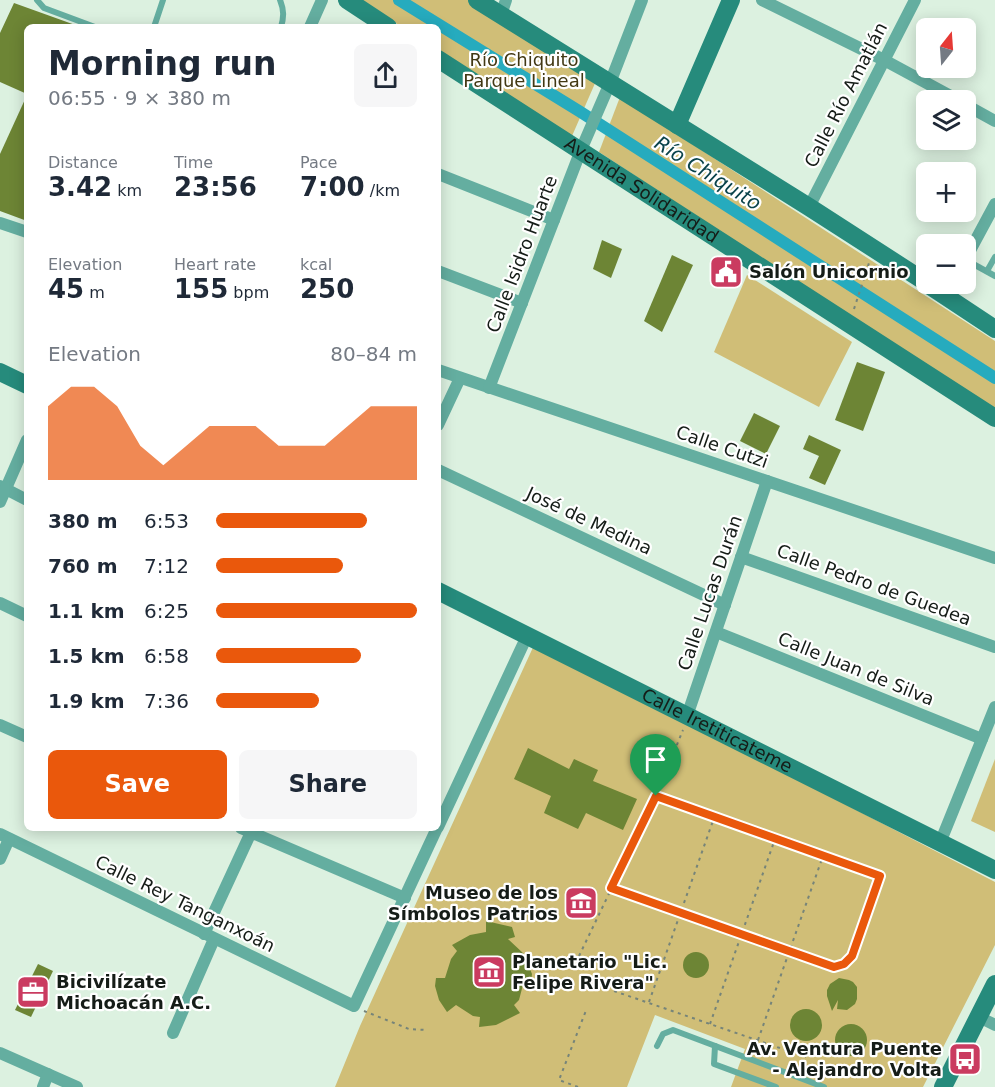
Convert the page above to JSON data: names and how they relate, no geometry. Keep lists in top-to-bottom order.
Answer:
{
  "streets": {
    "main road": ["Avenida Solidaridad", "Calle Iretiticateme"],
    "street": [
      "Calle Río Amatlán",
      "Calle Isidro Huarte",
      "Calle Cutzi",
      "José de Medina",
      "Calle Pedro de Guedea",
      "Calle Lucas Durán",
      "Calle Juan de Silva",
      "Calle Rey Tanganxoán"
    ]
  },
  "crossings": [
    ["Avenida Solidaridad", "Calle Isidro Huarte"],
    ["Calle Isidro Huarte", "Calle Cutzi"],
    ["Calle Cutzi", "Calle Lucas Durán"],
    ["José de Medina", "Calle Lucas Durán"],
    ["Calle Pedro de Guedea", "Calle Lucas Durán"],
    ["Calle Lucas Durán", "Calle Juan de Silva"],
    ["Calle Lucas Durán", "Calle Iretiticateme"]
  ],
  "water": ["Río Chiquito"],
  "parks": ["Río Chiquito Parque Lineal"],
  "places": {
    "public building": ["Salón Unicornio"],
    "museum": ["Museo de los Símbolos Patrios", "Planetario \"Lic. Felipe Rivera\""],
    "office": ["Bicivilízate Michoacán A.C."],
    "bus stop": ["Av. Ventura Puente - Alejandro Volta"]
  },
  "north": "top",
  "page": {
    "map_buttons": ["+", "−"],
    "heading": ["Morning run", "06:55 · 9 × 380 m"],
    "stats": [
      ["Distance", "3.42 km"],
      ["Time", "23:56"],
      ["Pace", "7:00 /km"],
      ["Elevation", "45 m"],
      ["Heart rate", "155 bpm"],
      ["kcal", "250"]
    ],
    "chart": ["Elevation", "80–84 m"],
    "list": [
      {
        "name": "380 m",
        "note": "6:53"
      },
      {
        "name": "760 m",
        "note": "7:12"
      },
      {
        "name": "1.1 km",
        "note": "6:25"
      },
      {
        "name": "1.5 km",
        "note": "6:58"
      },
      {
        "name": "1.9 km",
        "note": "7:36"
      }
    ],
    "buttons": ["Save", "Share"]
  }
}
